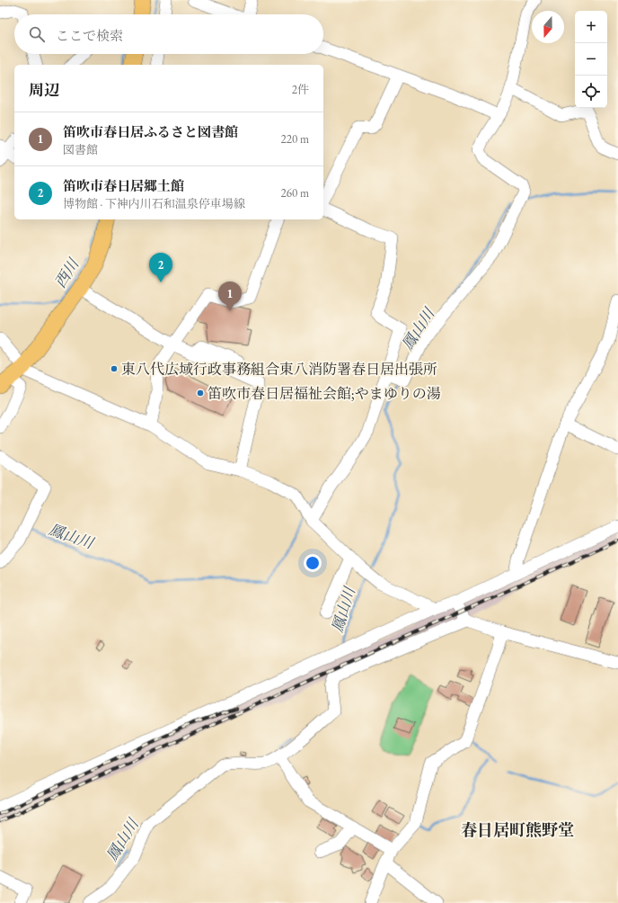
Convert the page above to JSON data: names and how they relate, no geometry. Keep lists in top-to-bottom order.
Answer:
{
  "districts": ["春日居町熊野堂"],
  "water": ["西川", "鳳山川"],
  "places": ["東八代広域行政事務組合東八消防署春日居出張所", "笛吹市春日居福祉会館;やまゆりの湯"],
  "north": "bottom",
  "page": {
    "map_buttons": ["+", "−"],
    "search": "ここで検索",
    "heading": ["周辺", "2件"],
    "list": [
      {
        "mark": "1",
        "name": "笛吹市春日居ふるさと図書館",
        "note": "図書館",
        "value": "220 m"
      },
      {
        "mark": "2",
        "name": "笛吹市春日居郷土館",
        "note": "博物館 · 下神内川石和温泉停車場線",
        "value": "260 m"
      }
    ],
    "pins": ["2", "1"]
  }
}
